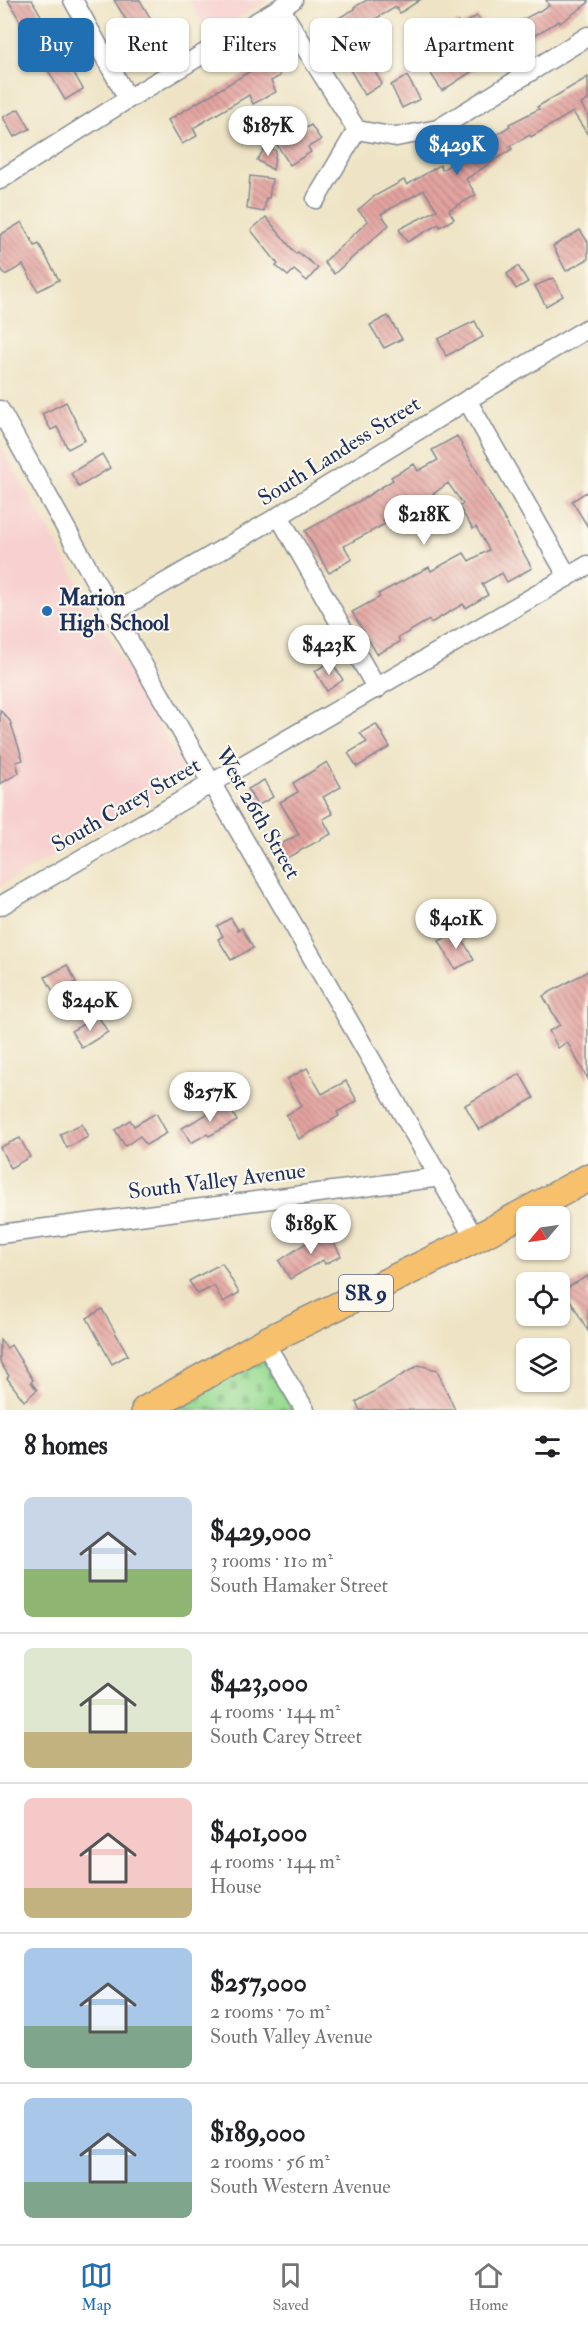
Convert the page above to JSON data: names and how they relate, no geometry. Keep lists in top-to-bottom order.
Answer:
{
  "streets": {
    "highway": ["SR 9"],
    "street": [
      "South Landess Street",
      "South Carey Street",
      "West 26th Street",
      "South Valley Avenue"
    ]
  },
  "crossings": [
    ["South Landess Street", "West 26th Street"],
    ["South Carey Street", "West 26th Street"],
    ["West 26th Street", "South Valley Avenue"],
    ["West 26th Street", "SR 9"]
  ],
  "places": ["Marion High School"],
  "north": "bottom left",
  "page": {
    "chip": [
      "Buy",
      "Rent",
      "Filters",
      "New",
      "Apartment"
    ],
    "price": [
      "$187K",
      "$429K",
      "$218K",
      "$423K",
      "$401K",
      "$240K",
      "$257K",
      "$189K"
    ],
    "heading": "8 homes",
    "list": [
      {
        "name": "$429,000",
        "note": "3 rooms · 110 m² · South Hamaker Street"
      },
      {
        "name": "$423,000",
        "note": "4 rooms · 144 m² · South Carey Street"
      },
      {
        "name": "$401,000",
        "note": "4 rooms · 144 m² · House"
      },
      {
        "name": "$257,000",
        "note": "2 rooms · 70 m² · South Valley Avenue"
      },
      {
        "name": "$189,000",
        "note": "2 rooms · 56 m² · South Western Avenue"
      }
    ],
    "tabs": ["Map", "Saved", "Home"]
  }
}
